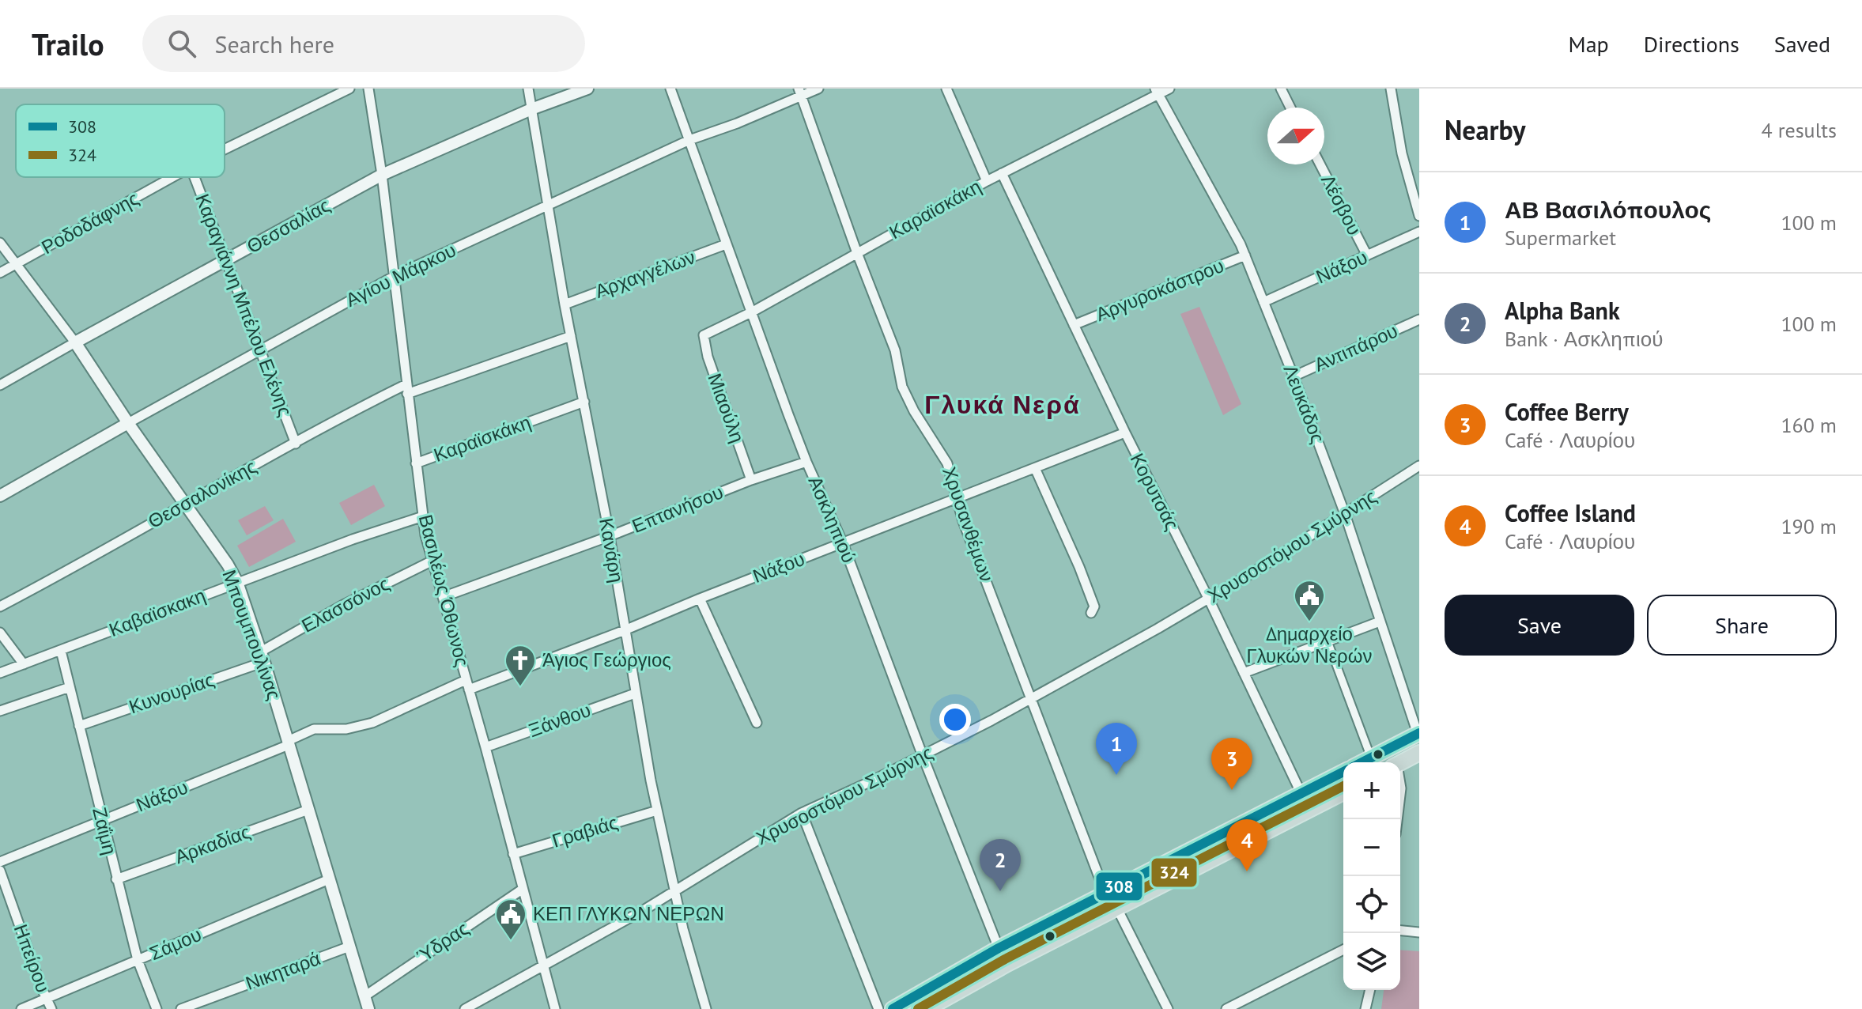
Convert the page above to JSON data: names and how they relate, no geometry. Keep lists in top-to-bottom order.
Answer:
{
  "streets": {
    "street": [
      "Λέσβου",
      "Καραϊσκάκη",
      "Ροδοδάφνης",
      "Θεσσαλίας",
      "Νάξου",
      "Αρχαγγέλων",
      "Αγίου Μάρκου",
      "Αργυροκάστρου",
      "Καραγιάννη Μπέλου Ελένης",
      "Αντιπάρου",
      "Λευκάδος",
      "Μιαούλη",
      "Κορυτσάς",
      "Θεσσαλονίκης",
      "Επτανήσου",
      "Ασκληπιού",
      "Χρυσανθέμων",
      "Χρυσοστόμου Σμύρνης",
      "Κανάρη",
      "Βασιλέως Όθωνος",
      "Ελασσόνος",
      "Καβαϊσκακη",
      "Μπουμπουλίνας",
      "Κυνουρίας",
      "Ξάνθου",
      "Ζαΐμη",
      "Γραβιάς",
      "Αρκαδίας",
      "Ύδρας",
      "Σάμου",
      "Ηπείρου",
      "Νικηταρά"
    ]
  },
  "crossings": [
    ["Λέσβου", "Νάξου"],
    ["Καραϊσκάκη", "Λευκάδος"],
    ["Καραϊσκάκη", "Μιαούλη"],
    ["Καραϊσκάκη", "Κορυτσάς"],
    ["Καραϊσκάκη", "Ασκληπιού"],
    ["Καραϊσκάκη", "Χρυσανθέμων"],
    ["Καραϊσκάκη", "Κανάρη"],
    ["Καραϊσκάκη", "Βασιλέως Όθωνος"],
    ["Ροδοδάφνης", "Μπουμπουλίνας"],
    ["Θεσσαλίας", "Καραγιάννη Μπέλου Ελένης"],
    ["Θεσσαλίας", "Κανάρη"],
    ["Θεσσαλίας", "Βασιλέως Όθωνος"],
    ["Θεσσαλίας", "Μπουμπουλίνας"],
    ["Νάξου", "Λευκάδος"],
    ["Νάξου", "Κορυτσάς"],
    ["Νάξου", "Ασκληπιού"],
    ["Νάξου", "Χρυσανθέμων"],
    ["Νάξου", "Κανάρη"],
    ["Νάξου", "Βασιλέως Όθωνος"],
    ["Νάξου", "Μπουμπουλίνας"],
    ["Νάξου", "Ζαΐμη"],
    ["Αρχαγγέλων", "Ασκληπιού"],
    ["Αρχαγγέλων", "Κανάρη"],
    ["Αγίου Μάρκου", "Καραγιάννη Μπέλου Ελένης"],
    ["Αγίου Μάρκου", "Ασκληπιού"],
    ["Αγίου Μάρκου", "Χρυσανθέμων"],
    ["Αγίου Μάρκου", "Κανάρη"],
    ["Αγίου Μάρκου", "Βασιλέως Όθωνος"],
    ["Αγίου Μάρκου", "Μπουμπουλίνας"],
    ["Αργυροκάστρου", "Λευκάδος"],
    ["Αργυροκάστρου", "Κορυτσάς"],
    ["Καραγιάννη Μπέλου Ελένης", "Θεσσαλονίκης"],
    ["Αντιπάρου", "Λευκάδος"],
    ["Λευκάδος", "Χρυσοστόμου Σμύρνης"],
    ["Μιαούλη", "Επτανήσου"],
    ["Κορυτσάς", "Χρυσοστόμου Σμύρνης"],
    ["Θεσσαλονίκης", "Κανάρη"],
    ["Θεσσαλονίκης", "Βασιλέως Όθωνος"],
    ["Θεσσαλονίκης", "Μπουμπουλίνας"],
    ["Επτανήσου", "Ασκληπιού"],
    ["Επτανήσου", "Κανάρη"],
    ["Επτανήσου", "Βασιλέως Όθωνος"],
    ["Ασκληπιού", "Χρυσοστόμου Σμύρνης"],
    ["Χρυσανθέμων", "Χρυσοστόμου Σμύρνης"],
    ["Χρυσοστόμου Σμύρνης", "Κανάρη"],
    ["Χρυσοστόμου Σμύρνης", "Βασιλέως Όθωνος"],
    ["Κανάρη", "Ξάνθου"],
    ["Κανάρη", "Γραβιάς"],
    ["Βασιλέως Όθωνος", "Ελασσόνος"],
    ["Βασιλέως Όθωνος", "Καβαϊσκακη"],
    ["Βασιλέως Όθωνος", "Ξάνθου"],
    ["Βασιλέως Όθωνος", "Γραβιάς"],
    ["Βασιλέως Όθωνος", "Ύδρας"],
    ["Ελασσόνος", "Μπουμπουλίνας"],
    ["Ελασσόνος", "Κυνουρίας"],
    ["Καβαϊσκακη", "Μπουμπουλίνας"],
    ["Καβαϊσκακη", "Ζαΐμη"],
    ["Μπουμπουλίνας", "Κυνουρίας"],
    ["Μπουμπουλίνας", "Αρκαδίας"],
    ["Μπουμπουλίνας", "Ύδρας"],
    ["Μπουμπουλίνας", "Σάμου"],
    ["Μπουμπουλίνας", "Νικηταρά"],
    ["Κυνουρίας", "Ζαΐμη"],
    ["Ζαΐμη", "Αρκαδίας"],
    ["Ζαΐμη", "Σάμου"],
    ["Σάμου", "Ηπείρου"]
  ],
  "districts": ["Γλυκά Νερά"],
  "places": {
    "public building": ["Δημαρχείο Γλυκών Νερών", "ΚΕΠ ΓΛΥΚΩΝ ΝΕΡΩΝ"],
    "church": ["Άγιος Γεώργιος"]
  },
  "lines": ["transit line 308", "transit line 324"],
  "legend": ["308", "324"],
  "north": "right",
  "page": {
    "header": "Trailo",
    "search": "Search here",
    "nav": ["Map", "Directions", "Saved"],
    "heading": ["Nearby", "4 results"],
    "list": [
      {
        "mark": "1",
        "name": "ΑΒ Βασιλόπουλος",
        "note": "Supermarket",
        "value": "100 m"
      },
      {
        "mark": "2",
        "name": "Alpha Bank",
        "note": "Bank · Ασκληπιού",
        "value": "100 m"
      },
      {
        "mark": "3",
        "name": "Coffee Berry",
        "note": "Café · Λαυρίου",
        "value": "160 m"
      },
      {
        "mark": "4",
        "name": "Coffee Island",
        "note": "Café · Λαυρίου",
        "value": "190 m"
      }
    ],
    "buttons": ["Save", "Share"],
    "pins": [
      "1",
      "3",
      "4",
      "2"
    ],
    "map_buttons": ["+", "−"]
  }
}
